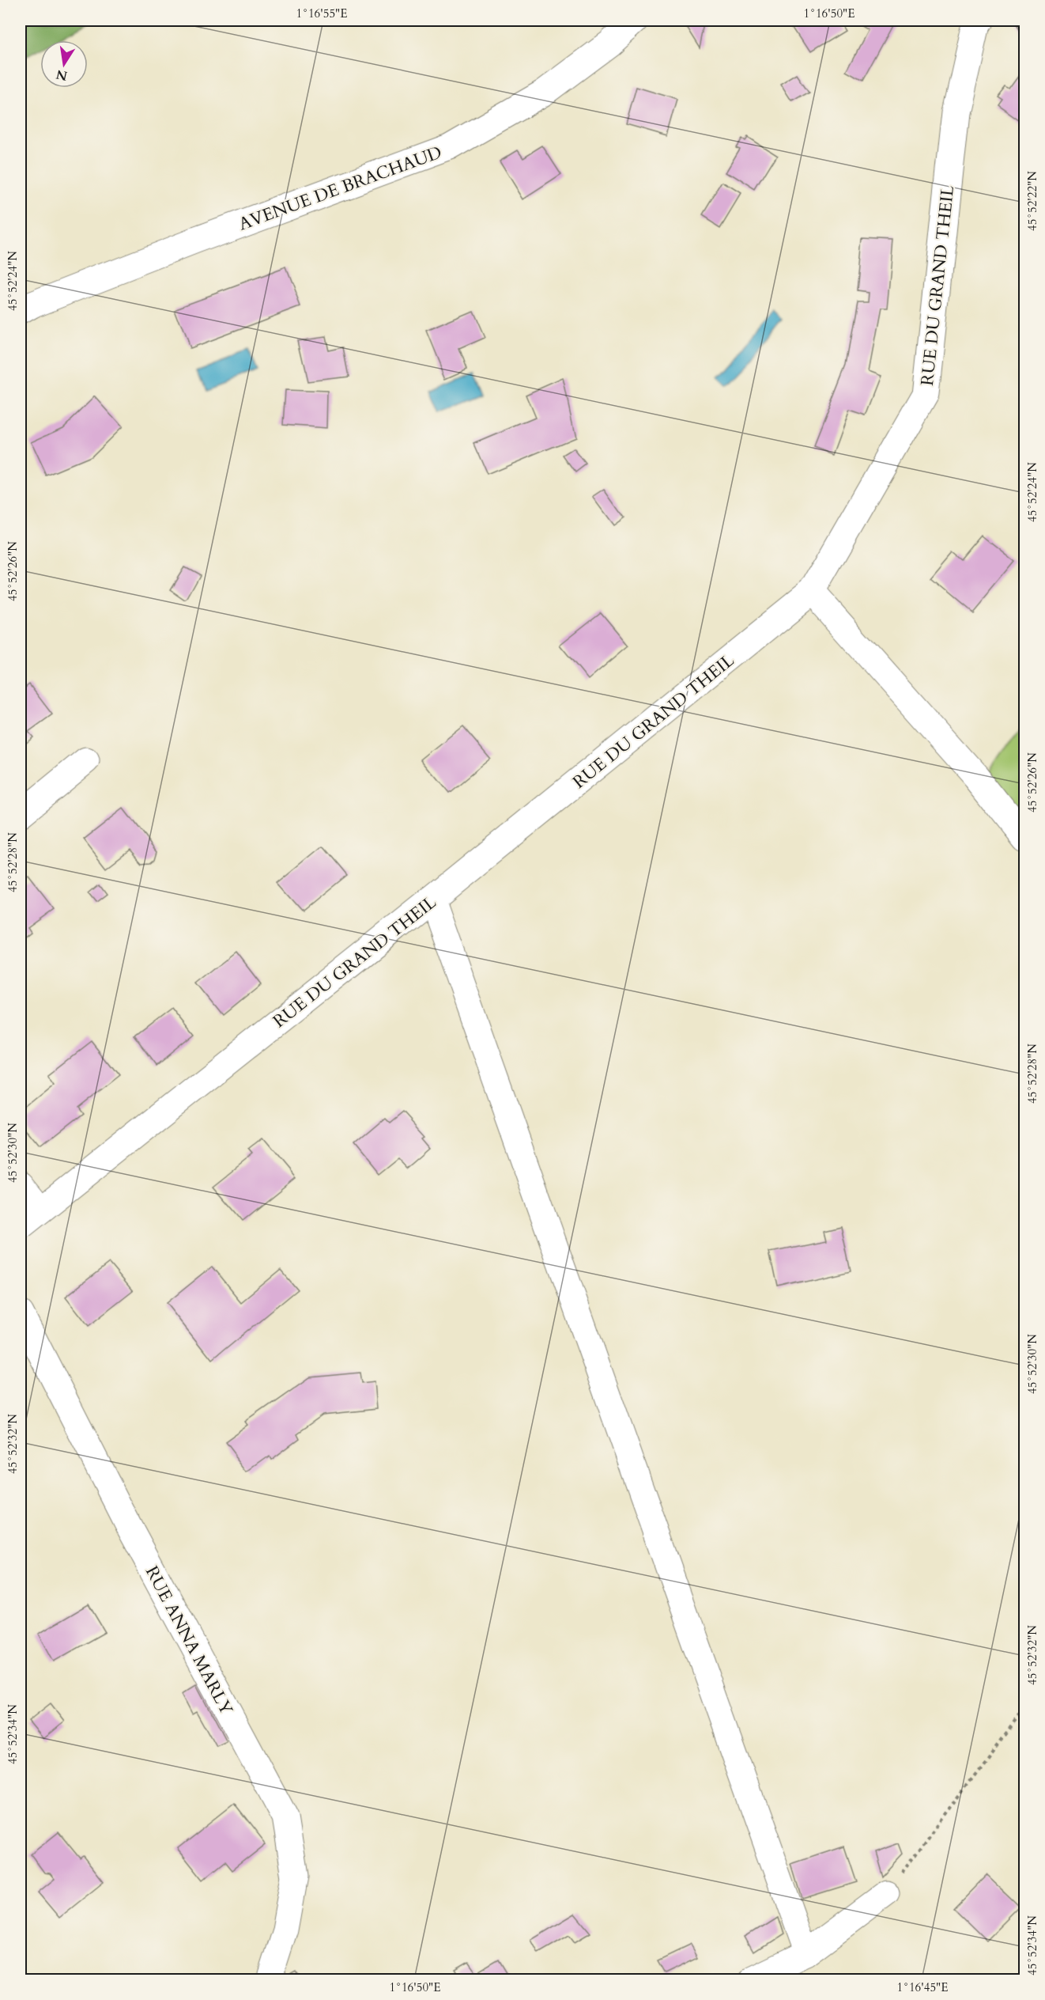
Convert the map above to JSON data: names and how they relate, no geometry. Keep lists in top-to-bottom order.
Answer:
{
  "streets": {
    "street": ["AVENUE DE BRACHAUD", "RUE DU GRAND THEIL", "RUE ANNA MARLY"]
  },
  "north": "bottom",
  "coordinates": [
    "1°16'55\"E",
    "1°16'50\"E",
    "45°52'22\"N",
    "45°52'24\"N",
    "45°52'26\"N",
    "45°52'28\"N",
    "45°52'30\"N",
    "45°52'32\"N",
    "45°52'34\"N",
    "1°16'45\"E"
  ]
}
